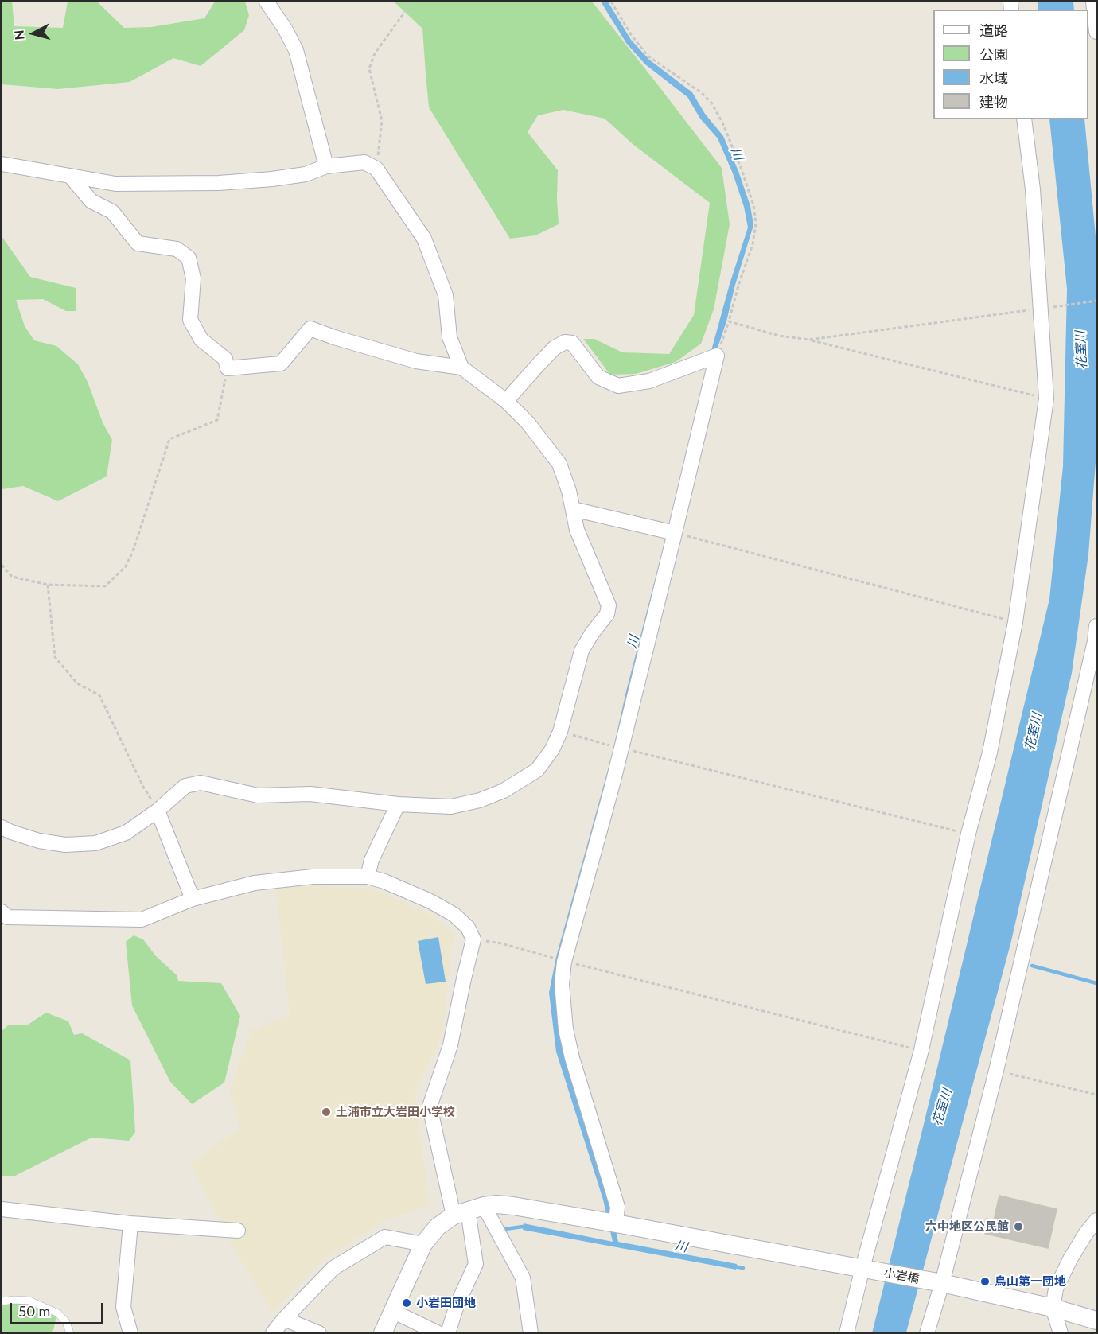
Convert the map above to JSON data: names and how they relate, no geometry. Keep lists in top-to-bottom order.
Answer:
{
  "streets": {
    "street": ["小岩橋"]
  },
  "water": ["川", "花室川"],
  "places": [
    "土浦市立大岩田小学校",
    "六中地区公民館",
    "烏山第一団地",
    "小岩田団地"
  ],
  "legend": [
    "道路",
    "公園",
    "水域",
    "建物"
  ],
  "scale_bar": "50 m",
  "north": "left"
}
